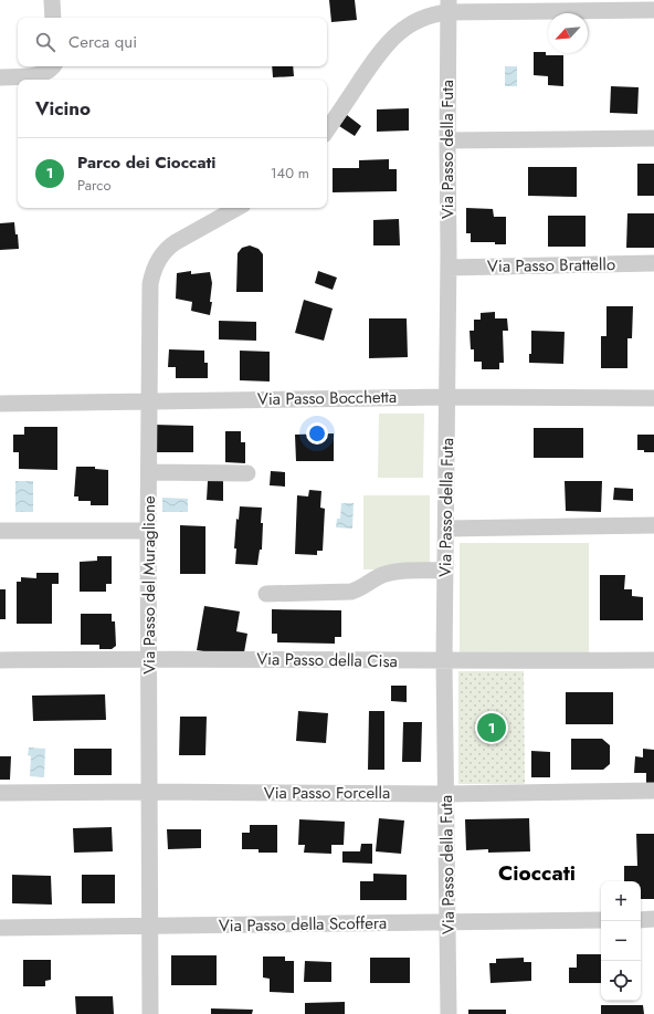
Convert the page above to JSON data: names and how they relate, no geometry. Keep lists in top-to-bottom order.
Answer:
{
  "streets": {
    "street": [
      "Via Passo della Futa",
      "Via Passo Brattello",
      "Via Passo Bocchetta",
      "Via Passo del Muraglione",
      "Via Passo della Cisa",
      "Via Passo Forcella",
      "Via Passo della Scoffera"
    ]
  },
  "crossings": [
    ["Via Passo della Futa", "Via Passo Brattello"],
    ["Via Passo della Futa", "Via Passo Bocchetta"],
    ["Via Passo della Futa", "Via Passo della Cisa"],
    ["Via Passo della Futa", "Via Passo Forcella"],
    ["Via Passo della Futa", "Via Passo della Scoffera"],
    ["Via Passo Bocchetta", "Via Passo del Muraglione"],
    ["Via Passo del Muraglione", "Via Passo della Cisa"],
    ["Via Passo del Muraglione", "Via Passo Forcella"],
    ["Via Passo del Muraglione", "Via Passo della Scoffera"]
  ],
  "districts": ["Cioccati"],
  "north": "bottom left",
  "page": {
    "search": "Cerca qui",
    "heading": "Vicino",
    "list": [
      {
        "mark": "1",
        "name": "Parco dei Cioccati",
        "note": "Parco",
        "value": "140 m"
      }
    ],
    "pins": "1",
    "map_buttons": ["+", "−"]
  }
}
